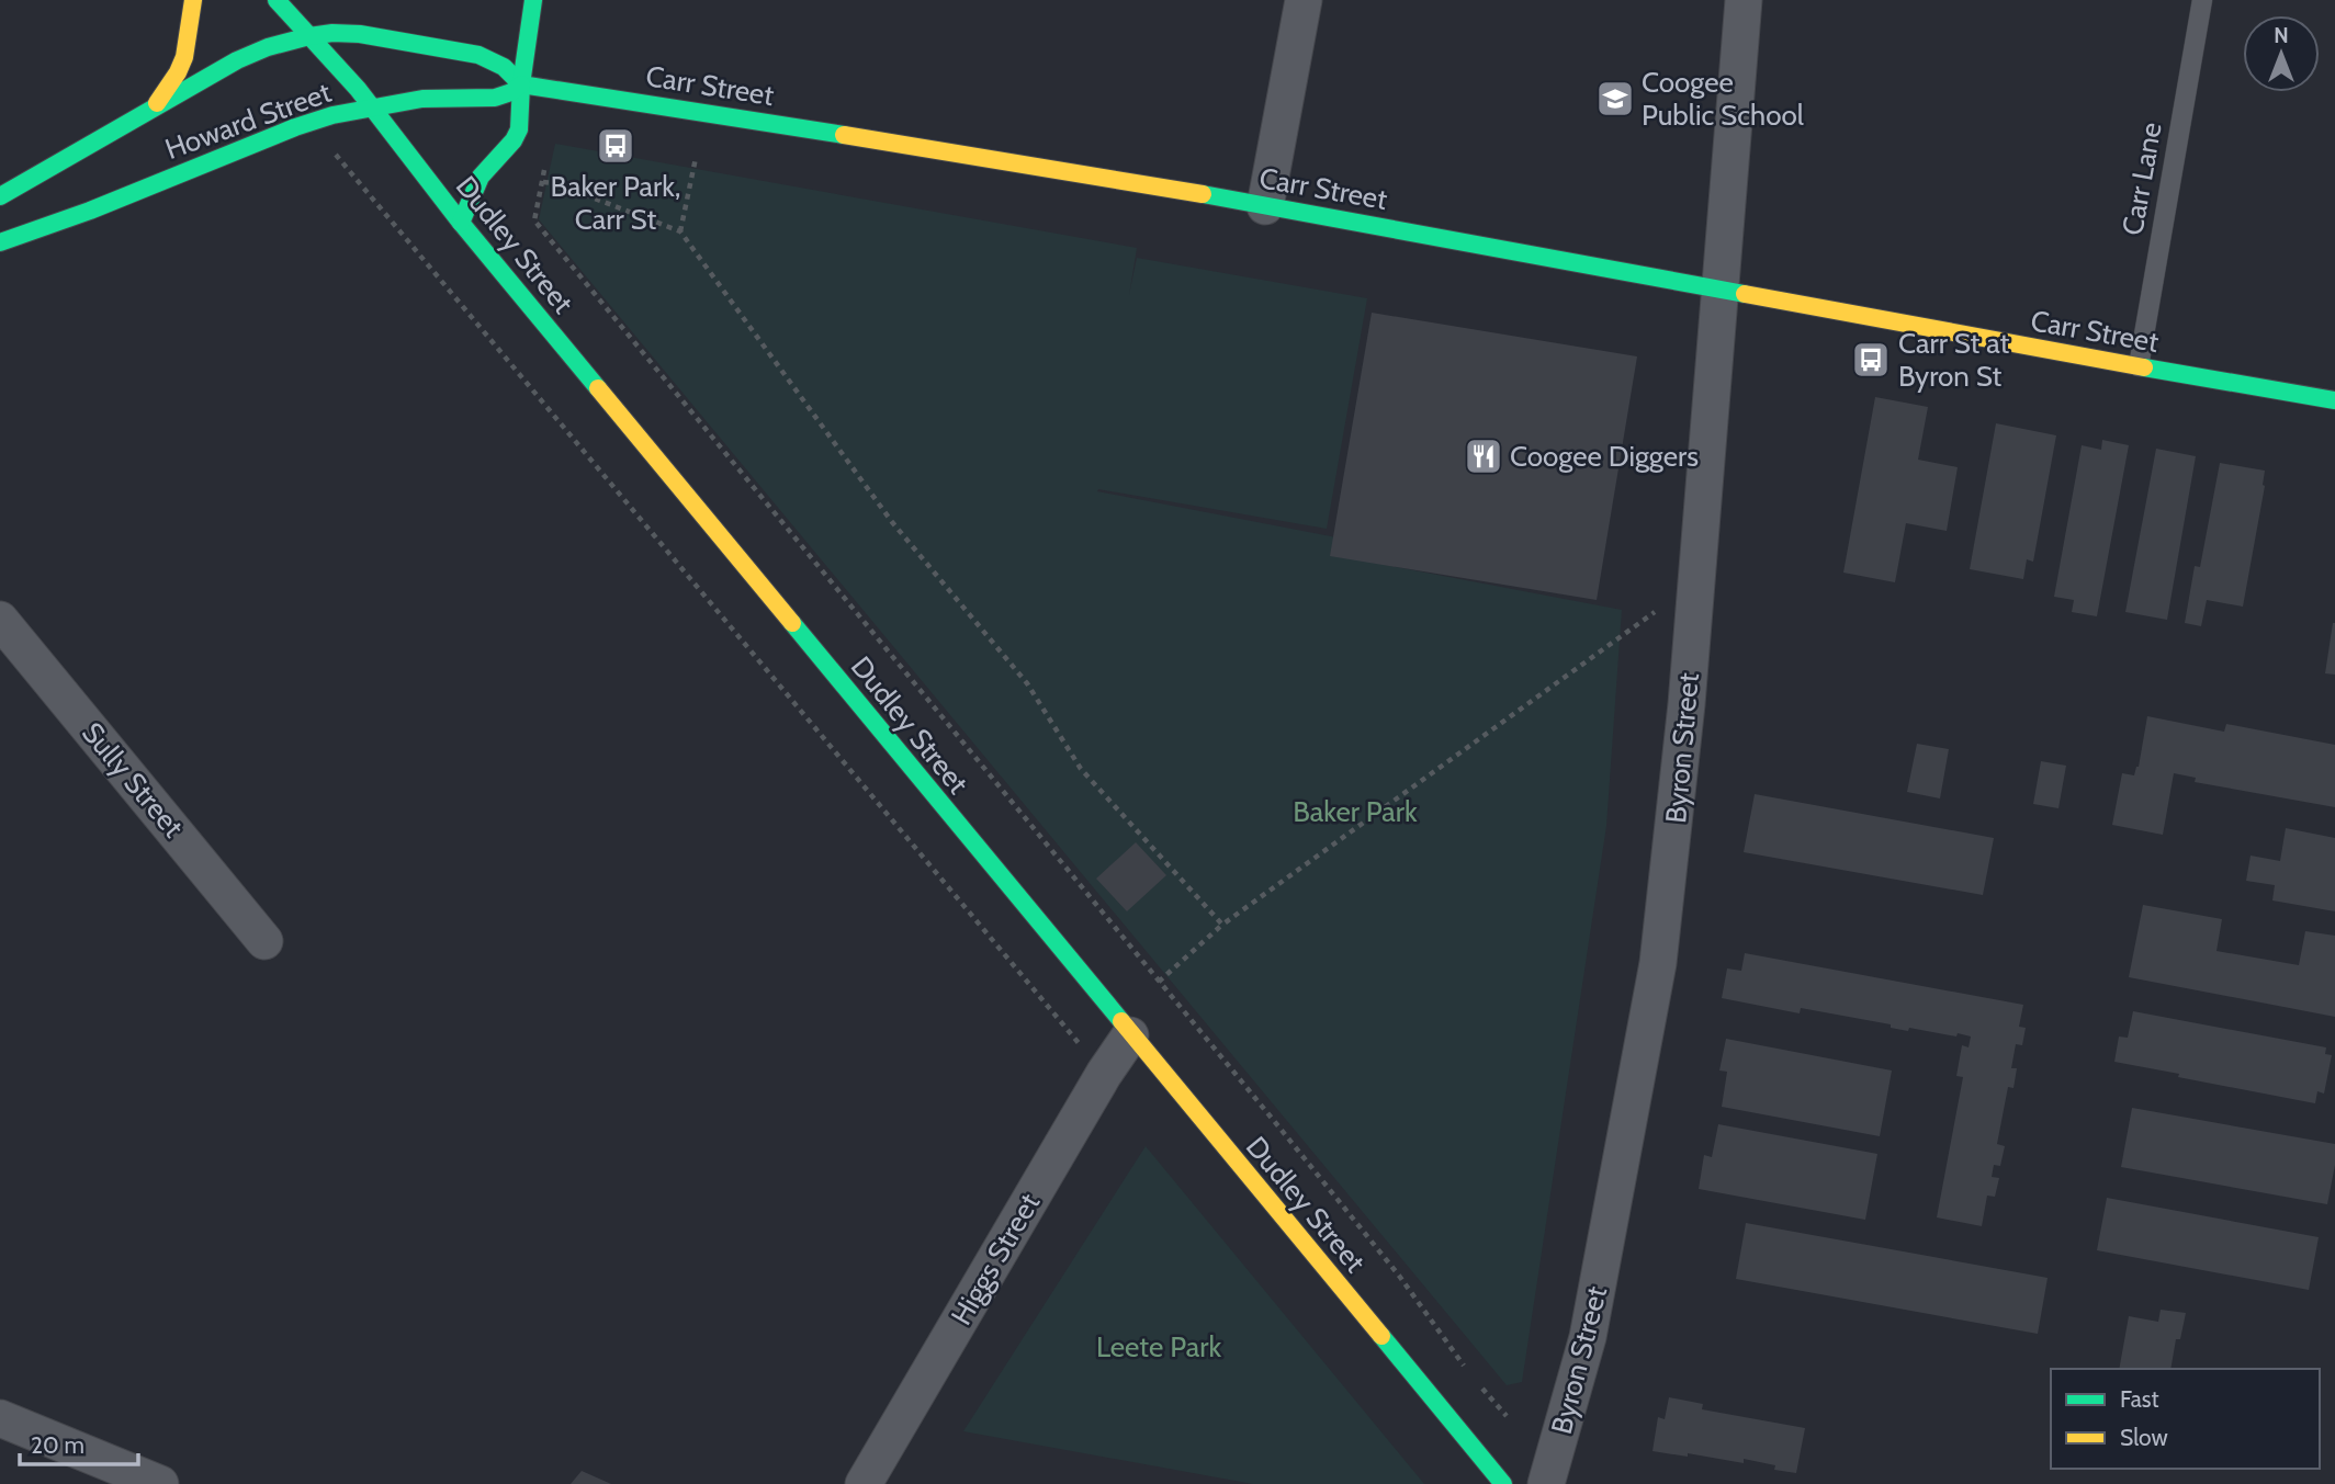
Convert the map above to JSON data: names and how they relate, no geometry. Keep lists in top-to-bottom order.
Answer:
{
  "streets": {
    "street": [
      "Carr Street",
      "Howard Street",
      "Dudley Street",
      "Byron Street",
      "Sully Street",
      "Higgs Street"
    ],
    "lane": ["Carr Lane"]
  },
  "crossings": [
    ["Carr Street", "Howard Street"],
    ["Carr Street", "Carr Lane"],
    ["Carr Street", "Dudley Street"],
    ["Carr Street", "Byron Street"],
    ["Howard Street", "Dudley Street"],
    ["Dudley Street", "Higgs Street"]
  ],
  "parks": ["Baker Park", "Leete Park"],
  "places": {
    "school or university": ["Coogee Public School"],
    "bus stop": ["Baker Park, Carr St", "Carr St at Byron St"],
    "restaurant": ["Coogee Diggers"]
  },
  "legend": ["Fast", "Slow"],
  "scale_bar": "20 m",
  "north": "top"
}
